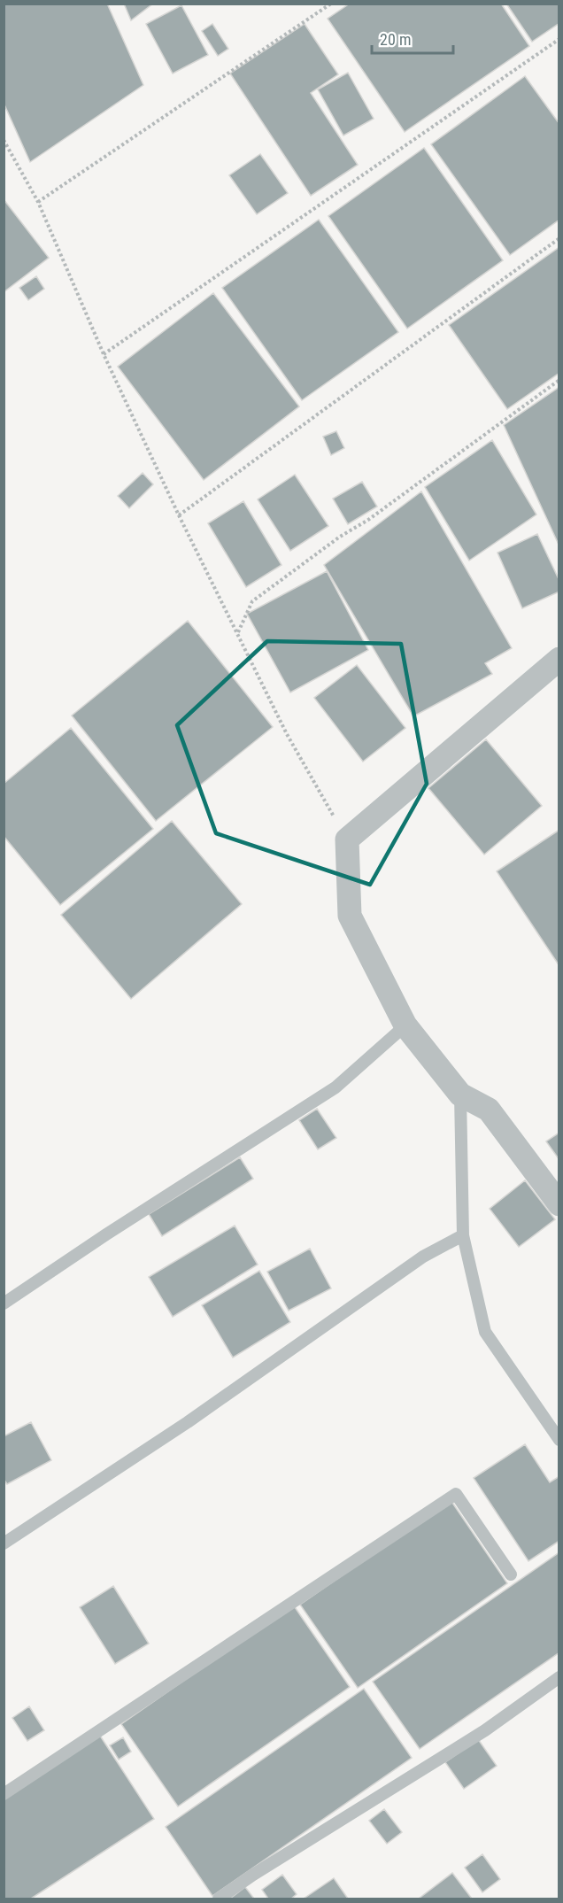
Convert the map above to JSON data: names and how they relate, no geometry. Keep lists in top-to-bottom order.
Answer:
{
  "scale_bar": "20 m"
}
